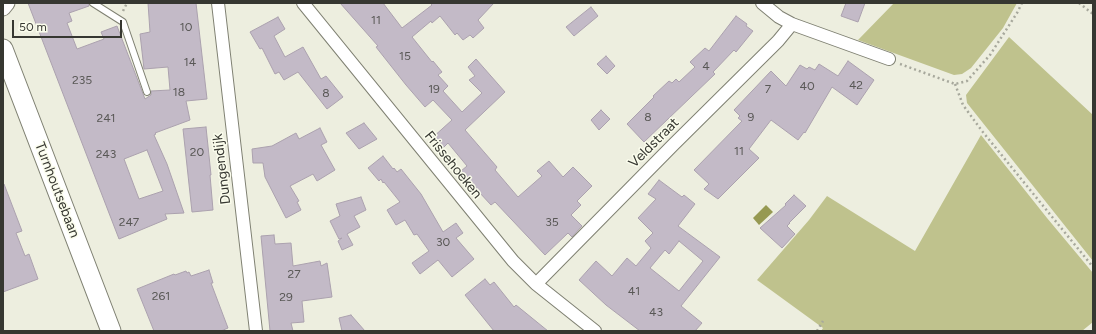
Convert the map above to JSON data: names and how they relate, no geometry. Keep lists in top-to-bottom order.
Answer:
{
  "streets": {
    "main road": ["Turnhoutsebaan"],
    "street": ["Veldstraat", "Frissehoeken", "Dungendijk"]
  },
  "crossings": [
    ["Veldstraat", "Frissehoeken"]
  ],
  "house_numbers": [
    "11",
    "10",
    "15",
    "14",
    "4",
    "235",
    "42",
    "40",
    "19",
    "7",
    "18",
    "8",
    "8",
    "9",
    "241",
    "11",
    "20",
    "243",
    "247",
    "35",
    "30",
    "27",
    "41",
    "261",
    "29",
    "43"
  ],
  "scale_bar": "50 m"
}
